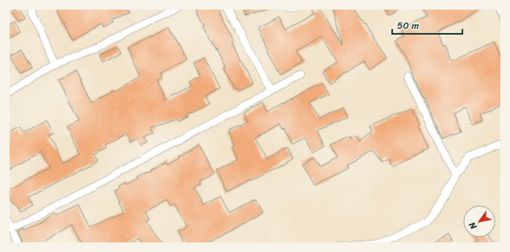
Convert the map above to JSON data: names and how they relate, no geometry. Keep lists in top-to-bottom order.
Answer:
{
  "scale_bar": "50 m",
  "north": "bottom left"
}
